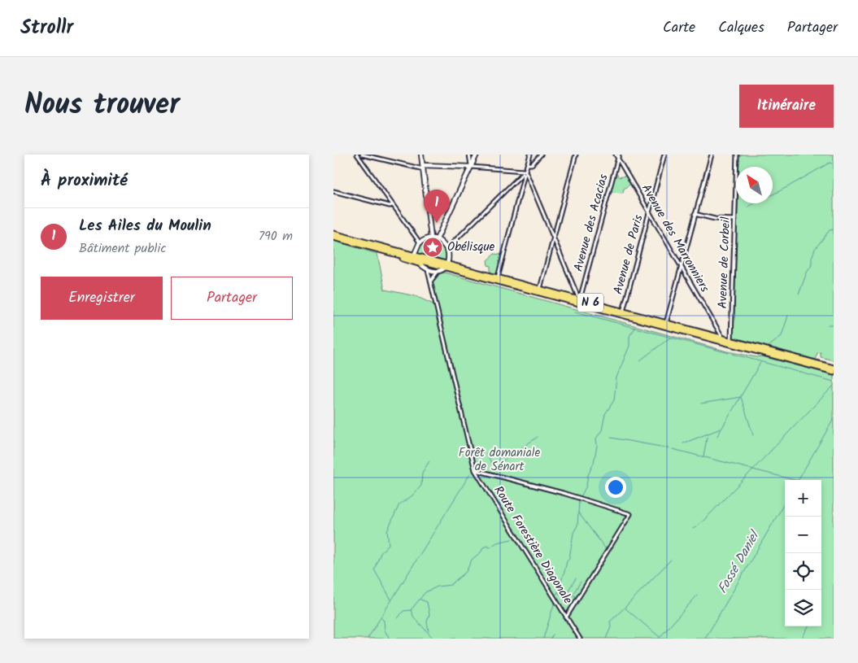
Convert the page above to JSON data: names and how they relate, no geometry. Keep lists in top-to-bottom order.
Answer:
{
  "streets": {
    "main road": ["N 6"],
    "street": [
      "Avenue des Acacias",
      "Avenue des Marronniers",
      "Avenue de Paris",
      "Avenue de Corbeil",
      "Route Forestière Diagonale"
    ]
  },
  "crossings": [
    ["Avenue des Acacias", "Avenue des Marronniers"],
    ["Avenue des Acacias", "N 6"],
    ["Avenue des Marronniers", "Avenue de Paris"],
    ["Avenue des Marronniers", "N 6"],
    ["Avenue de Paris", "N 6"],
    ["Avenue de Corbeil", "N 6"]
  ],
  "water": ["Fossé Daniel"],
  "parks": ["Forêt domaniale de Sénart"],
  "places": {
    "place": ["Obélisque"]
  },
  "north": "top left",
  "page": {
    "header": "Strollr",
    "nav": ["Carte", "Calques", "Partager"],
    "title": "Nous trouver",
    "buttons": [
      "Itinéraire",
      ["Enregistrer", "Partager"]
    ],
    "heading": "À proximité",
    "pins": "1",
    "list": [
      {
        "mark": "1",
        "name": "Les Ailes du Moulin",
        "note": "Bâtiment public",
        "value": "790 m"
      }
    ],
    "map_buttons": ["+", "−"]
  }
}
